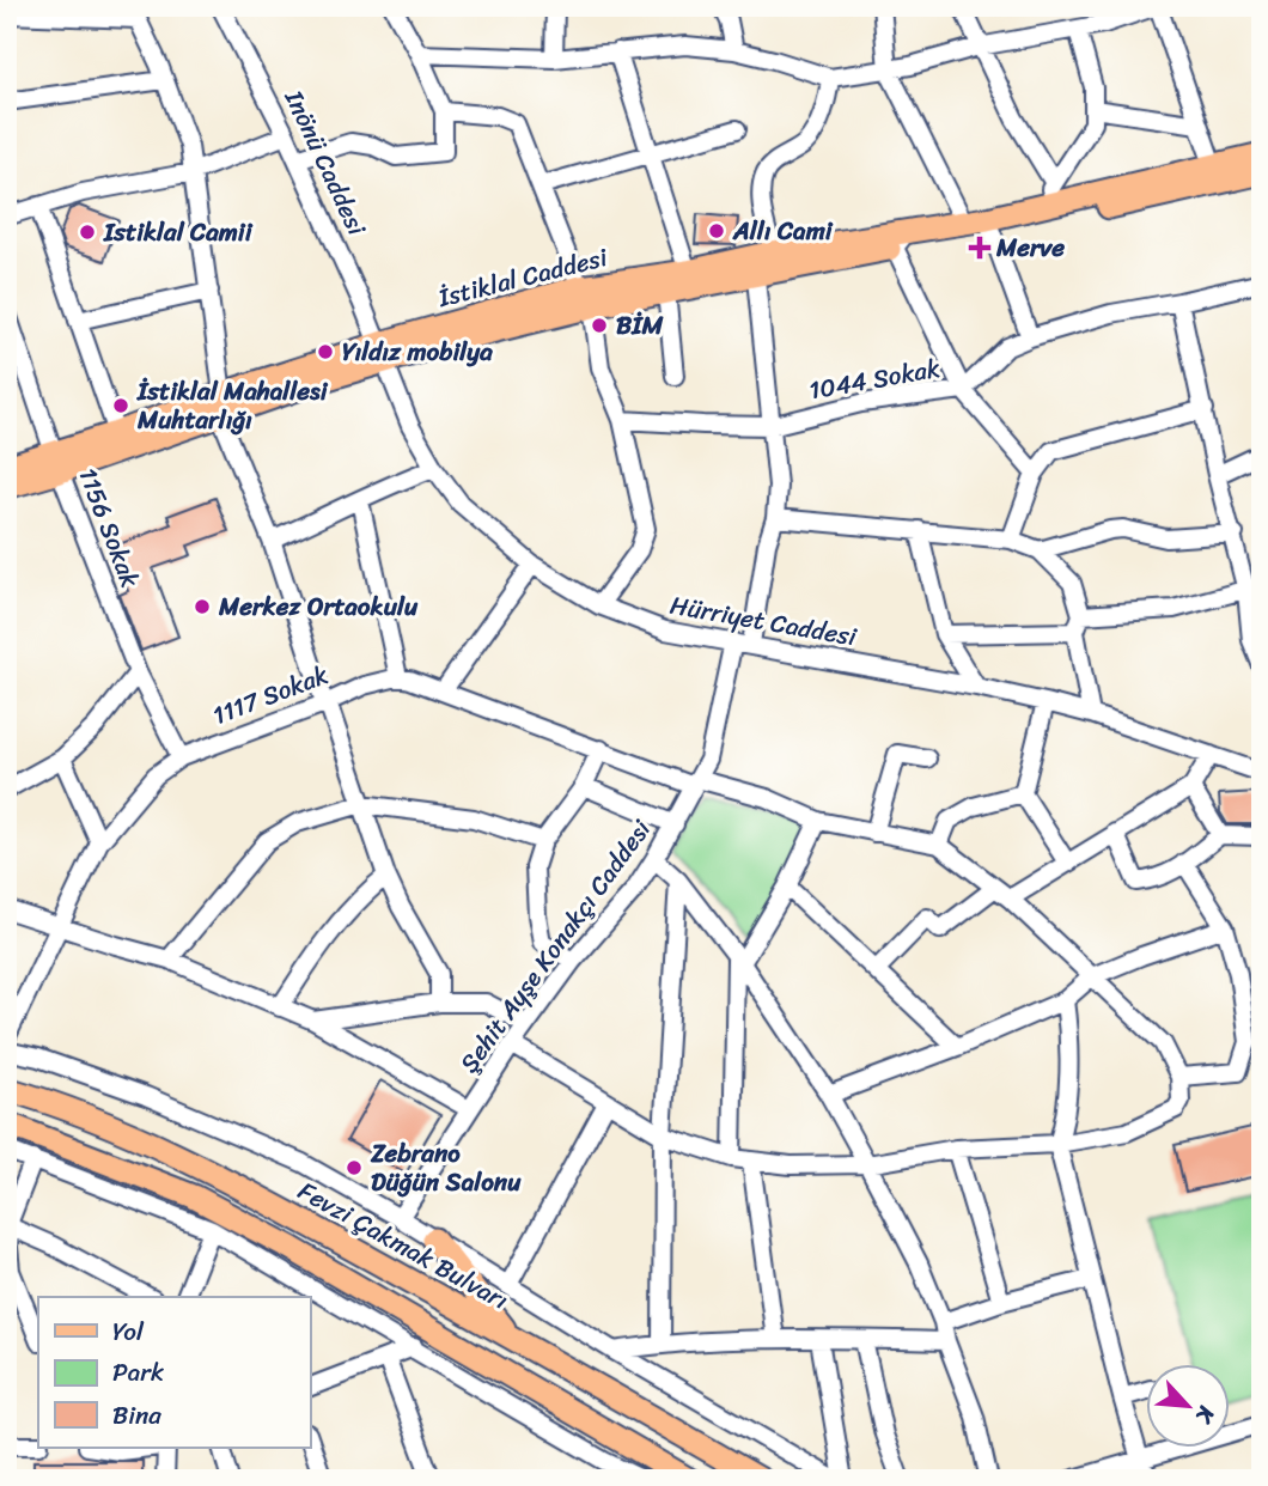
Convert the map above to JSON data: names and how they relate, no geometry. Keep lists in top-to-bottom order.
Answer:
{
  "streets": {
    "main road": ["İstiklal Caddesi", "Fevzi Çakmak Bulvarı"],
    "street": [
      "Inönü Caddesi",
      "1044 Sokak",
      "1156 Sokak",
      "Hürriyet Caddesi",
      "1117 Sokak",
      "Şehit Ayşe Konakçı Caddesi"
    ]
  },
  "crossings": [
    ["Inönü Caddesi", "İstiklal Caddesi"],
    ["Inönü Caddesi", "Hürriyet Caddesi"],
    ["İstiklal Caddesi", "1156 Sokak"],
    ["İstiklal Caddesi", "Hürriyet Caddesi"],
    ["İstiklal Caddesi", "Şehit Ayşe Konakçı Caddesi"],
    ["1044 Sokak", "Şehit Ayşe Konakçı Caddesi"],
    ["1156 Sokak", "1117 Sokak"],
    ["Hürriyet Caddesi", "Şehit Ayşe Konakçı Caddesi"]
  ],
  "places": {
    "other": [
      "Allı Cami",
      "Istiklal Camii",
      "BİM",
      "Yıldız mobilya",
      "İstiklal Mahallesi Muhtarlığı",
      "Merkez Ortaokulu",
      "Zebrano Düğün Salonu"
    ],
    "health": ["Merve"]
  },
  "legend": ["Yol", "Park", "Bina"],
  "north": "bottom right"
}
